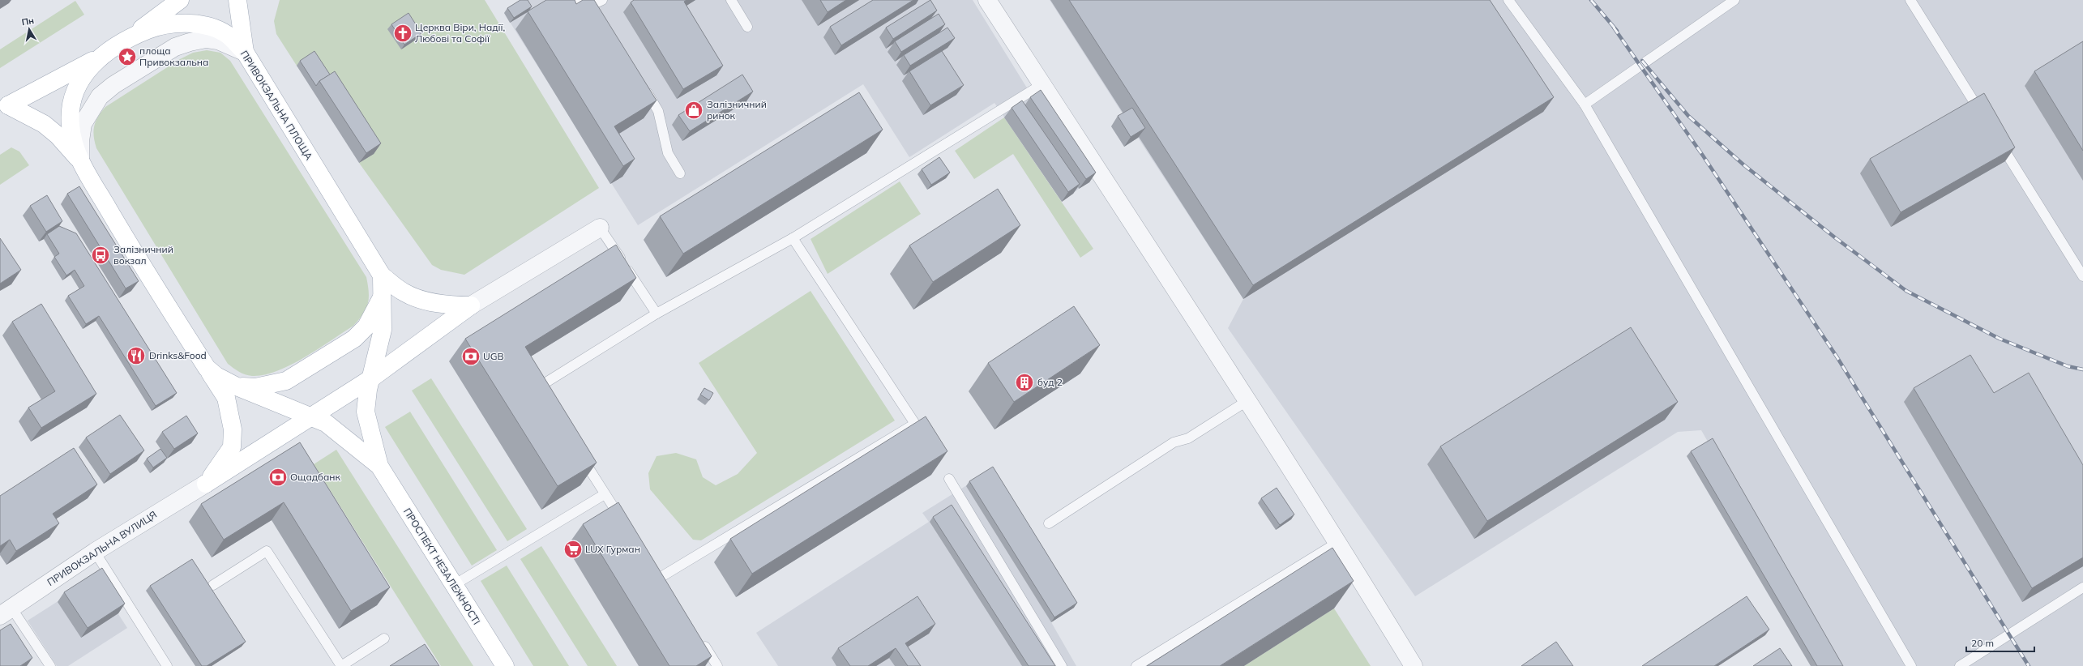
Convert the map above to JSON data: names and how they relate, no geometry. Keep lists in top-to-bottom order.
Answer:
{
  "streets": {
    "main road": ["ПРИВОКЗАЛЬНА ПЛОЩА", "ПРОСПЕКТ НЕЗАЛЕЖНОСТІ"],
    "street": ["ПРИВОКЗАЛЬНА ВУЛИЦЯ"]
  },
  "crossings": [
    ["ПРИВОКЗАЛЬНА ПЛОЩА", "ПРОСПЕКТ НЕЗАЛЕЖНОСТІ"]
  ],
  "places": {
    "church": ["Церква Віри, Надії, Любові та Софії"],
    "place": ["площа Привокзальна"],
    "shop": ["Залізничний ринок"],
    "bus stop": ["Залізничний вокзал"],
    "restaurant": ["Drinks&Food"],
    "bank": ["UGB", "Ощадбанк"],
    "building": ["буд 2"],
    "supermarket": ["LUX Гурман"]
  },
  "scale_bar": "20 m",
  "north": "top"
}
